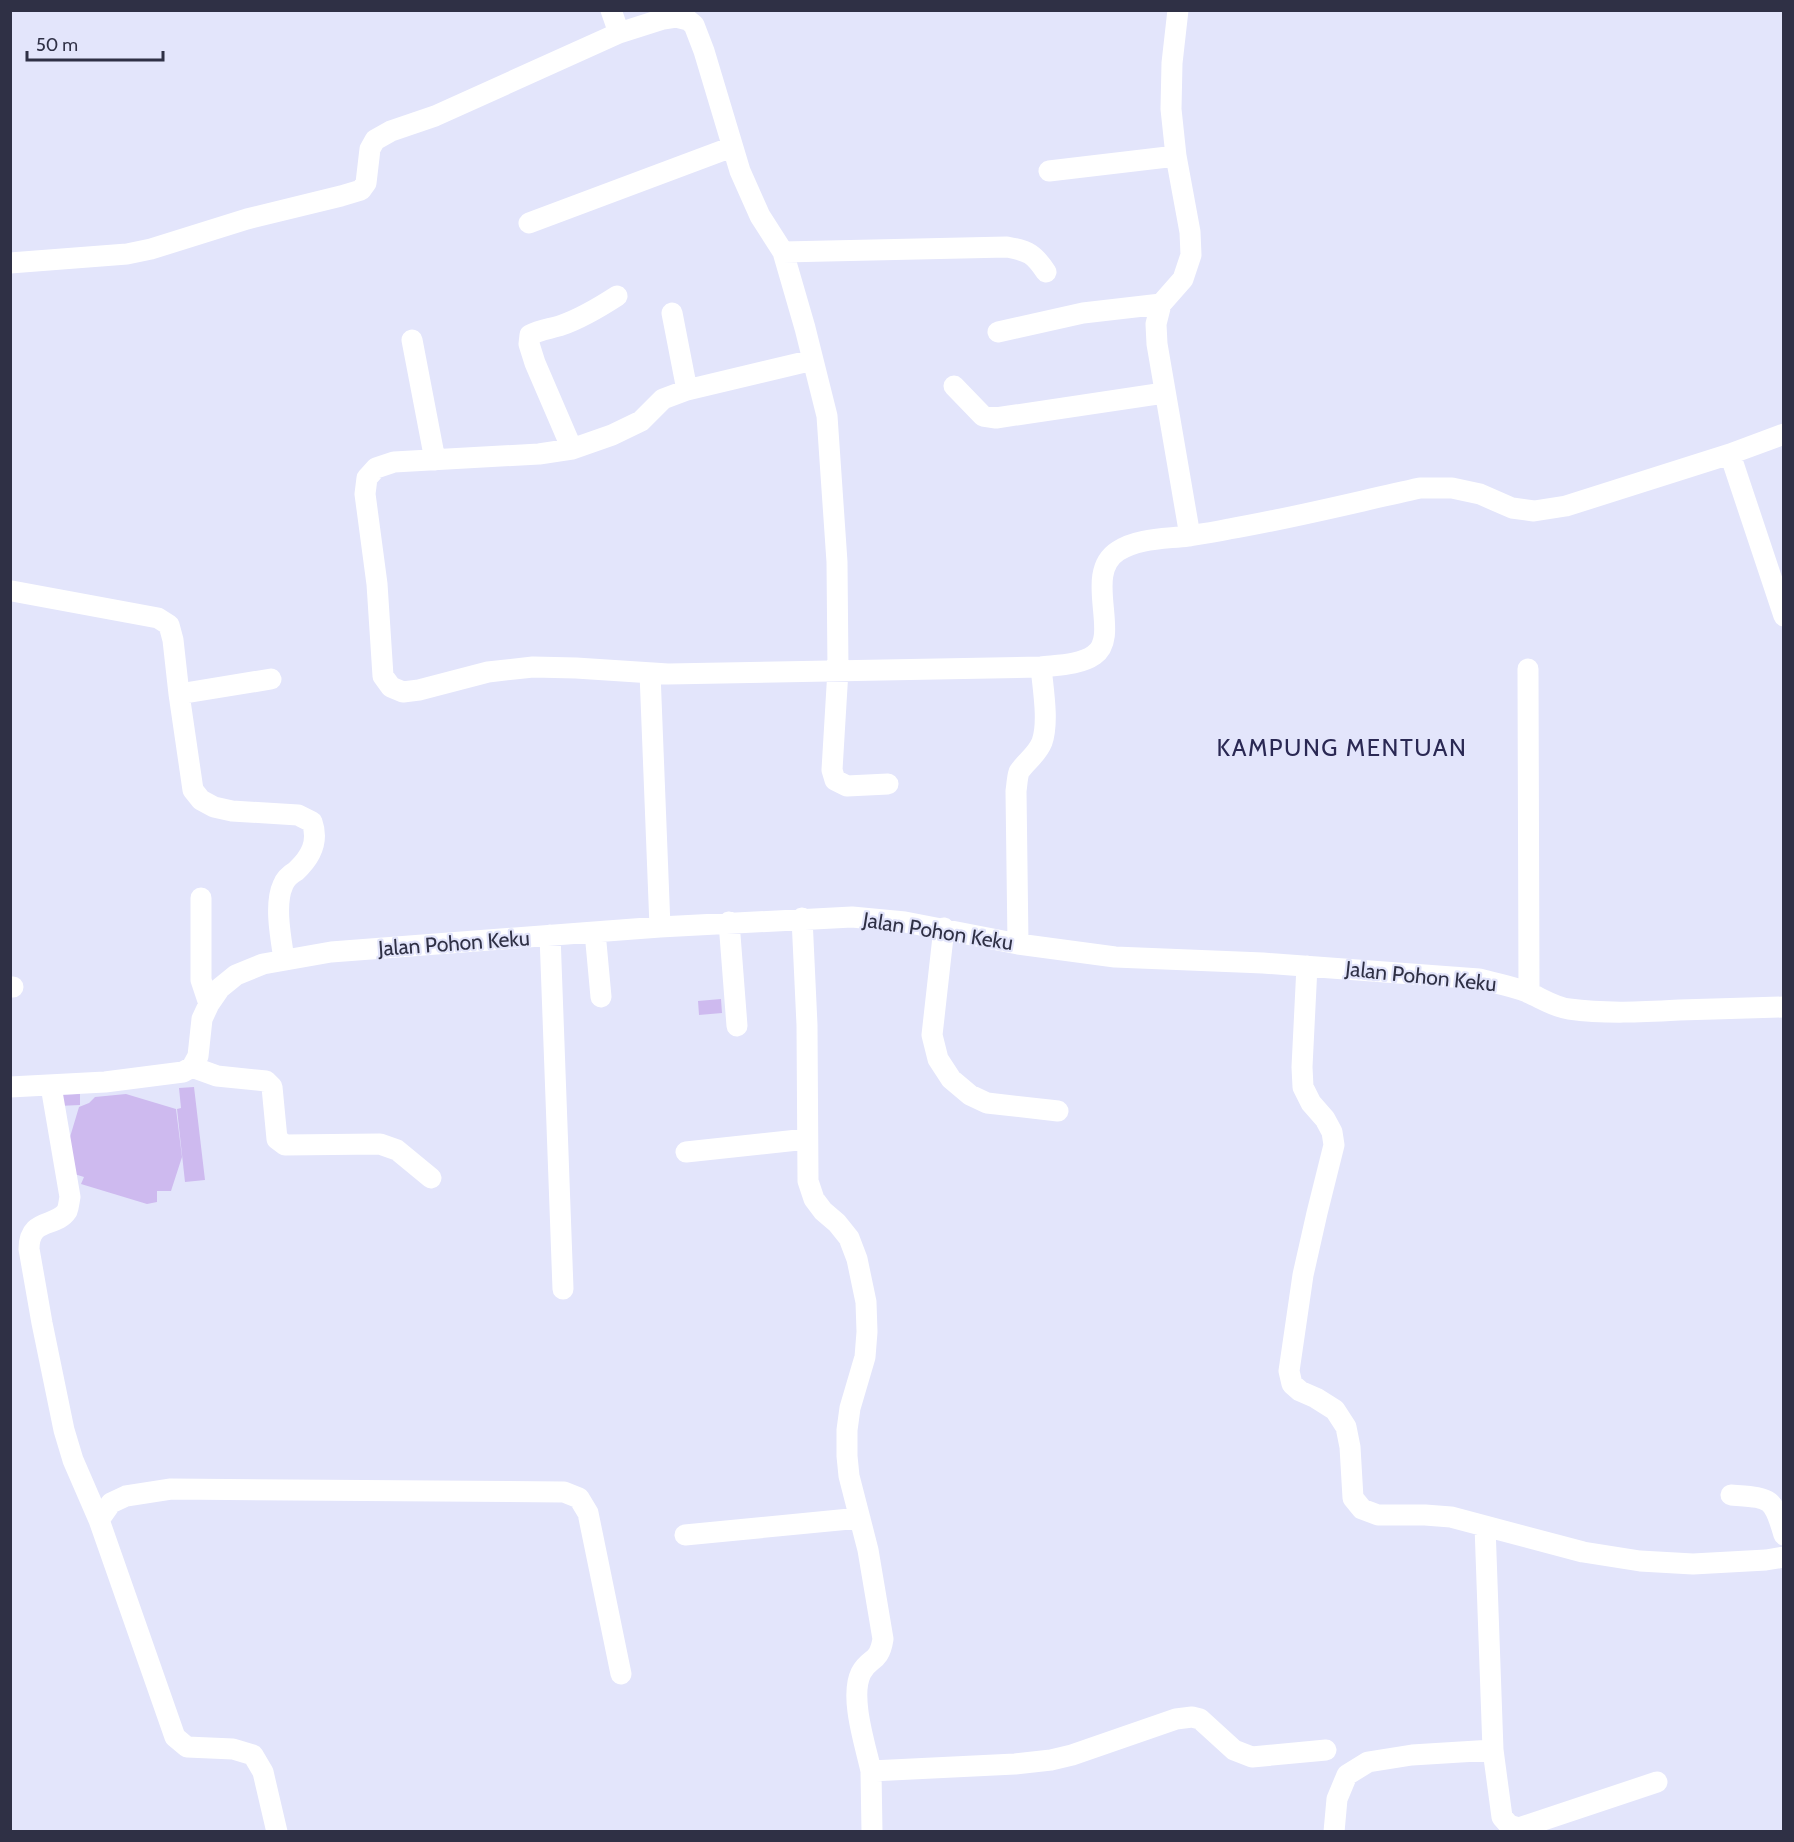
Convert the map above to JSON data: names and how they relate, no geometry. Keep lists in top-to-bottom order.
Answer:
{
  "streets": {
    "street": ["Jalan Pohon Keku"]
  },
  "districts": ["KAMPUNG MENTUAN"],
  "scale_bar": "50 m"
}
